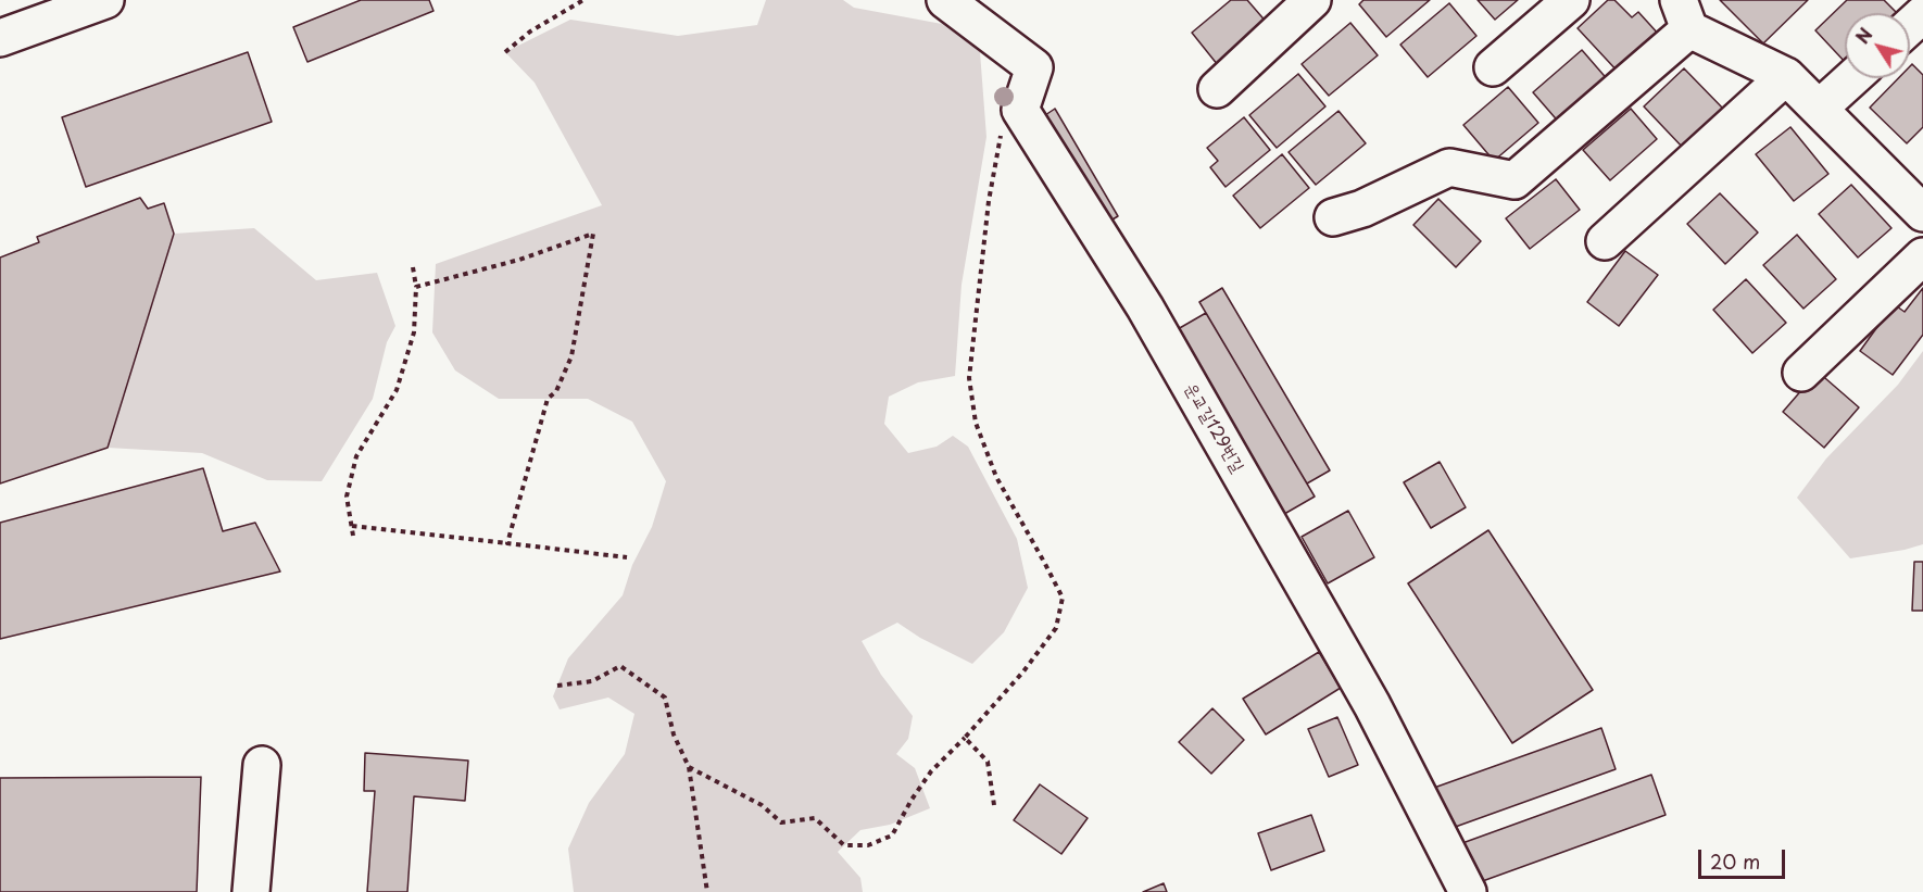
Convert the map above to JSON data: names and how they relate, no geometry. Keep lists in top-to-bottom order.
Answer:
{
  "streets": {
    "main road": ["운교길129번길"]
  },
  "scale_bar": "20 m",
  "north": "top left"
}
